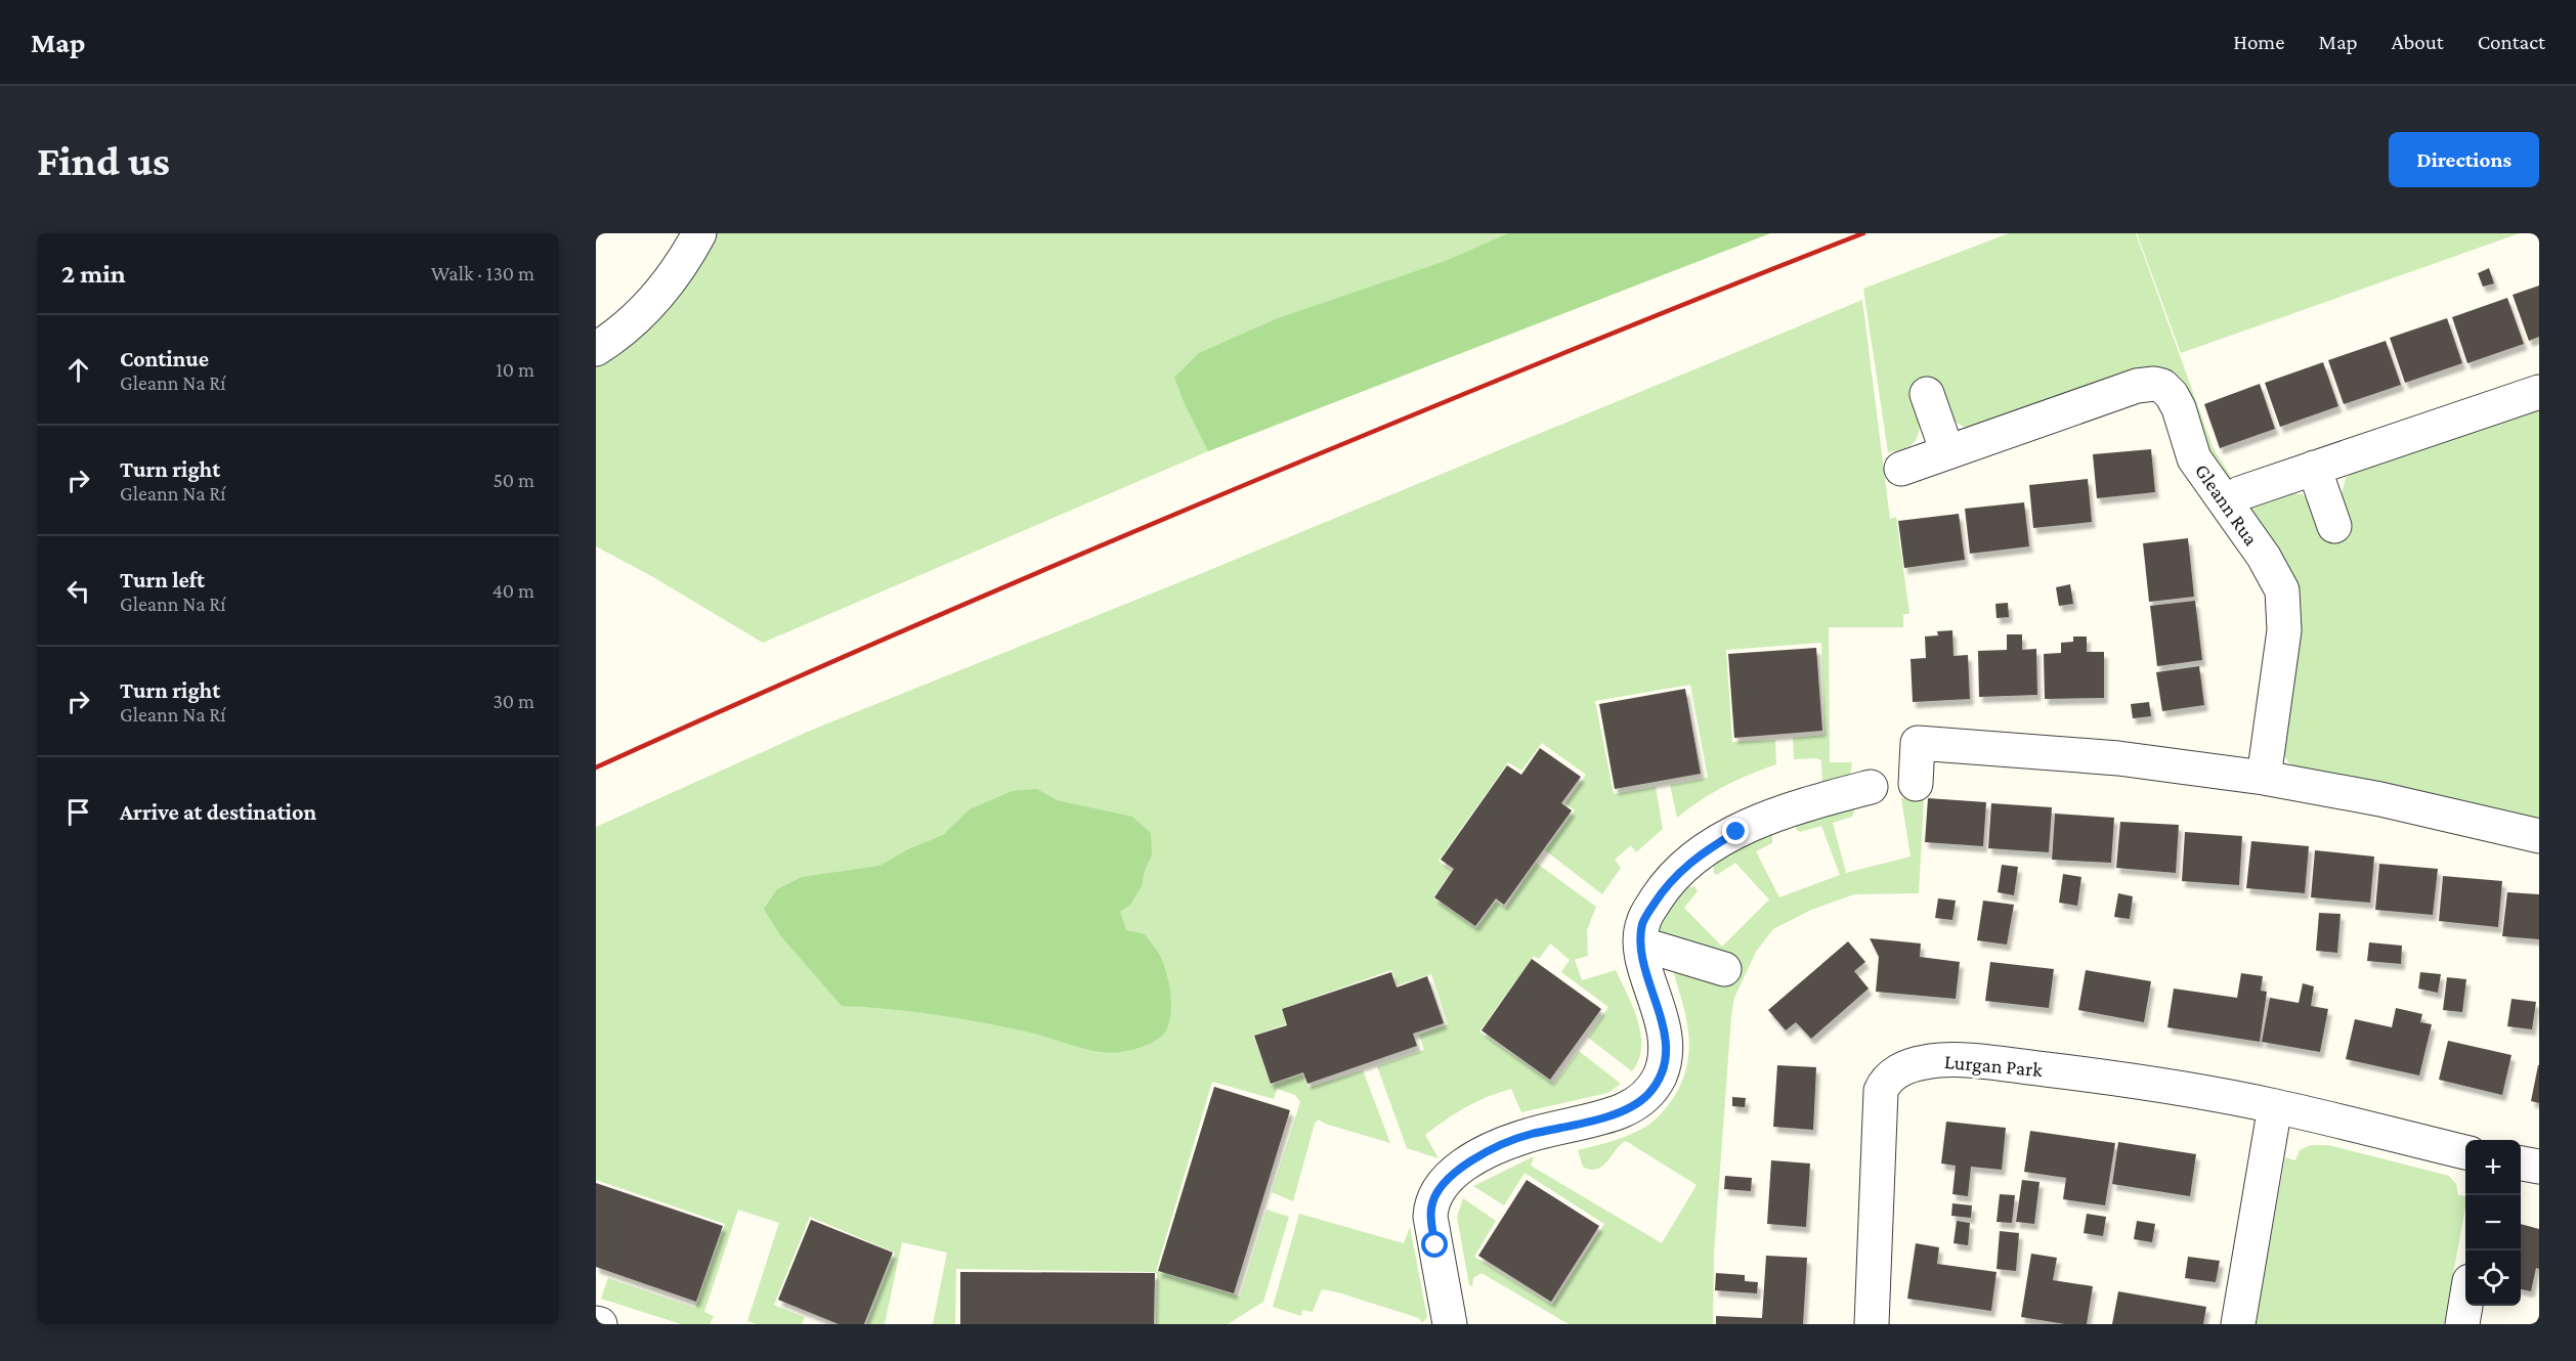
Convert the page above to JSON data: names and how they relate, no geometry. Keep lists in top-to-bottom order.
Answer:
{
  "streets": {
    "street": ["Gleann Rua", "Lurgan Park"]
  },
  "page": {
    "header": "Map",
    "nav": [
      "Home",
      "Map",
      "About",
      "Contact"
    ],
    "buttons": "Directions",
    "title": "Find us",
    "heading": ["2 min", "Walk · 130 m"],
    "list": [
      ["Continue", "Gleann Na Rí", "10 m"],
      ["Turn right", "Gleann Na Rí", "50 m"],
      ["Turn left", "Gleann Na Rí", "40 m"],
      ["Turn right", "Gleann Na Rí", "30 m"],
      "Arrive at destination"
    ],
    "map_buttons": ["+", "−"]
  }
}
